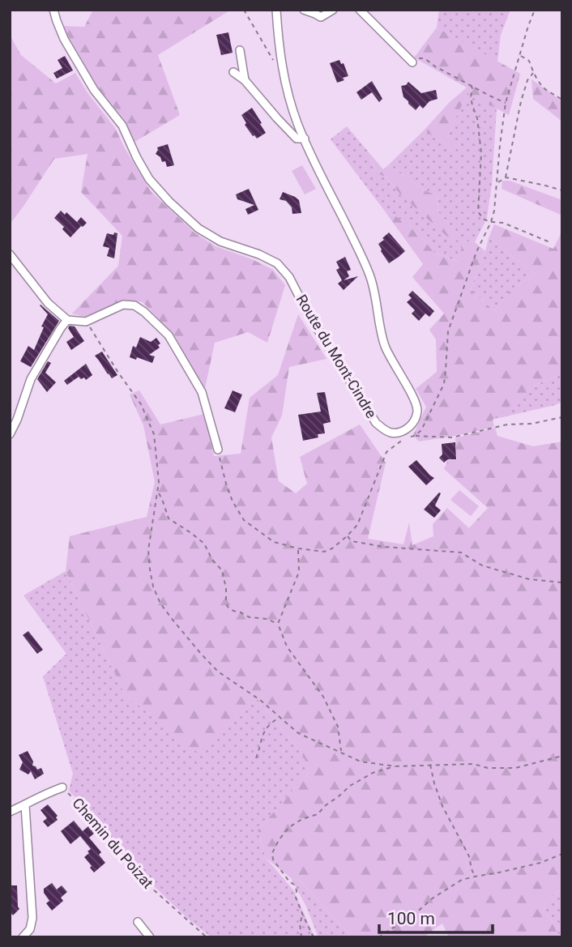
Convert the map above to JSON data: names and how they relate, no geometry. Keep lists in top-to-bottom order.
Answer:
{
  "streets": {
    "street": ["Route du Mont-Cindre", "Chemin du Poizat"]
  },
  "scale_bar": "100 m"
}
